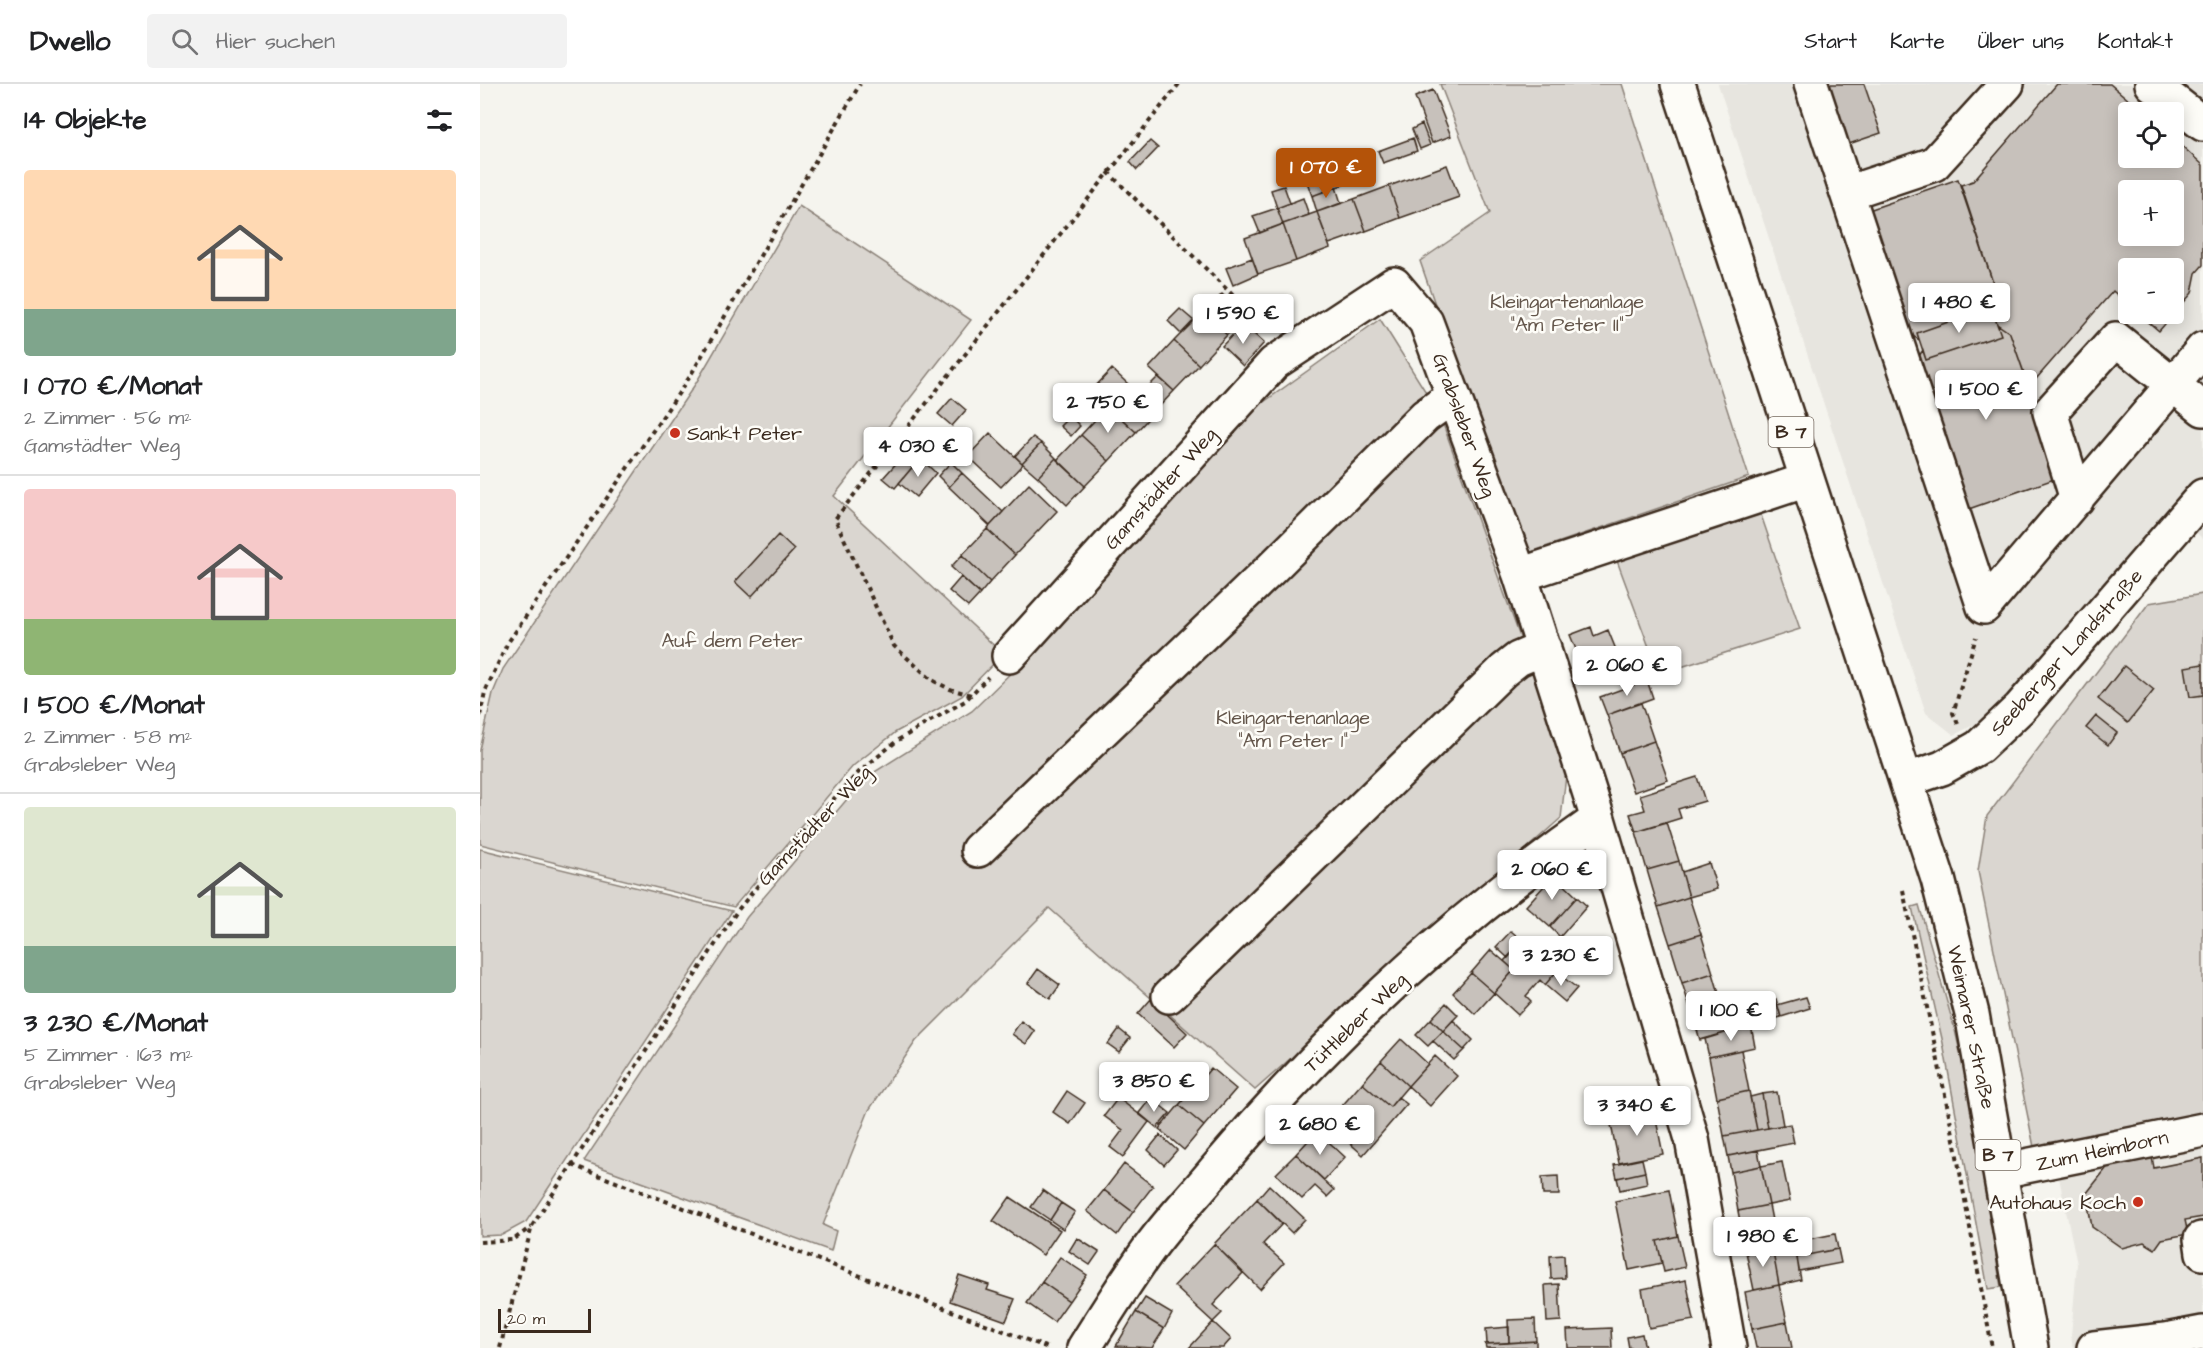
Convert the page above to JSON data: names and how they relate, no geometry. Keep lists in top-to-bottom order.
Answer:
{
  "streets": {
    "street": [
      "Grabsleber Weg",
      "B 7",
      "Gamstädter Weg",
      "Seeberger Landstraße",
      "Tüttleber Weg",
      "Weimarer Straße",
      "Zum Heimborn"
    ]
  },
  "crossings": [
    ["Grabsleber Weg", "Gamstädter Weg"],
    ["Grabsleber Weg", "Tüttleber Weg"],
    ["B 7", "Seeberger Landstraße"],
    ["B 7", "Weimarer Straße"],
    ["Seeberger Landstraße", "Weimarer Straße"],
    ["Weimarer Straße", "Zum Heimborn"]
  ],
  "parks": ["Kleingartenanlage \"Am Peter II\"", "Auf dem Peter", "Kleingartenanlage \"Am Peter 1\""],
  "places": ["Sankt Peter", "Autohaus Koch"],
  "scale_bar": "20 m",
  "page": {
    "header": "Dwello",
    "search": "Hier suchen",
    "nav": [
      "Start",
      "Karte",
      "Über uns",
      "Kontakt"
    ],
    "heading": "14 Objekte",
    "map_buttons": ["+", "−"],
    "price": [
      "1 070 €",
      "1 480 €",
      "1 590 €",
      "1 500 €",
      "2 750 €",
      "4 030 €",
      "2 060 €",
      "2 060 €",
      "3 230 €",
      "1 100 €",
      "3 850 €",
      "3 340 €",
      "2 680 €",
      "1 980 €"
    ],
    "list": [
      {
        "name": "1 070 €/Monat",
        "note": "2 Zimmer · 56 m² · Gamstädter Weg"
      },
      {
        "name": "1 500 €/Monat",
        "note": "2 Zimmer · 58 m² · Grabsleber Weg"
      },
      {
        "name": "3 230 €/Monat",
        "note": "5 Zimmer · 163 m² · Grabsleber Weg"
      }
    ],
    "scale": "20 m"
  }
}
